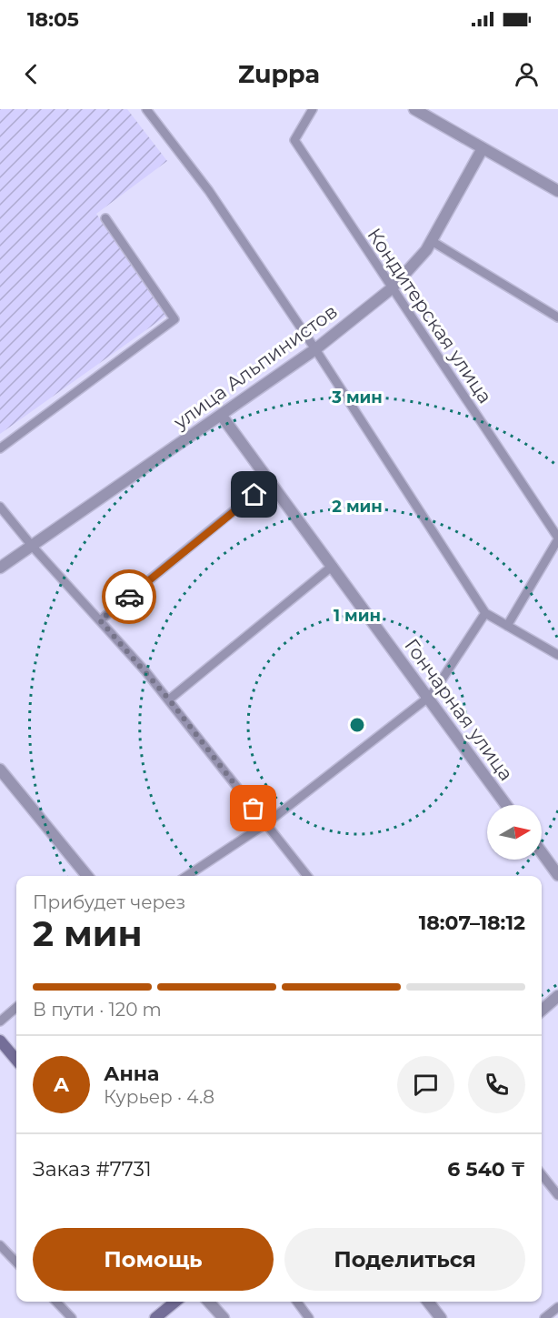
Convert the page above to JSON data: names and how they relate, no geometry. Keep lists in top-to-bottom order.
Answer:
{
  "streets": {
    "street": ["Кондитерская улица", "улица Альпинистов", "Гончарная улица"]
  },
  "crossings": [
    ["Кондитерская улица", "улица Альпинистов"],
    ["улица Альпинистов", "Гончарная улица"]
  ],
  "north": "right",
  "page": {
    "status": "18:05",
    "header": "Zuppa",
    "heading": ["2 мин", "Прибудет через", "18:07–18:12"],
    "panel": [
      "Анна",
      "Курьер · 4.8",
      "Заказ #7731",
      "6 540 ₸"
    ],
    "bar": "В пути · 120 m",
    "round": "А",
    "buttons": ["Помощь", "Поделиться"]
  },
  "rings": ["3 мин", "2 мин", "1 мин"]
}
